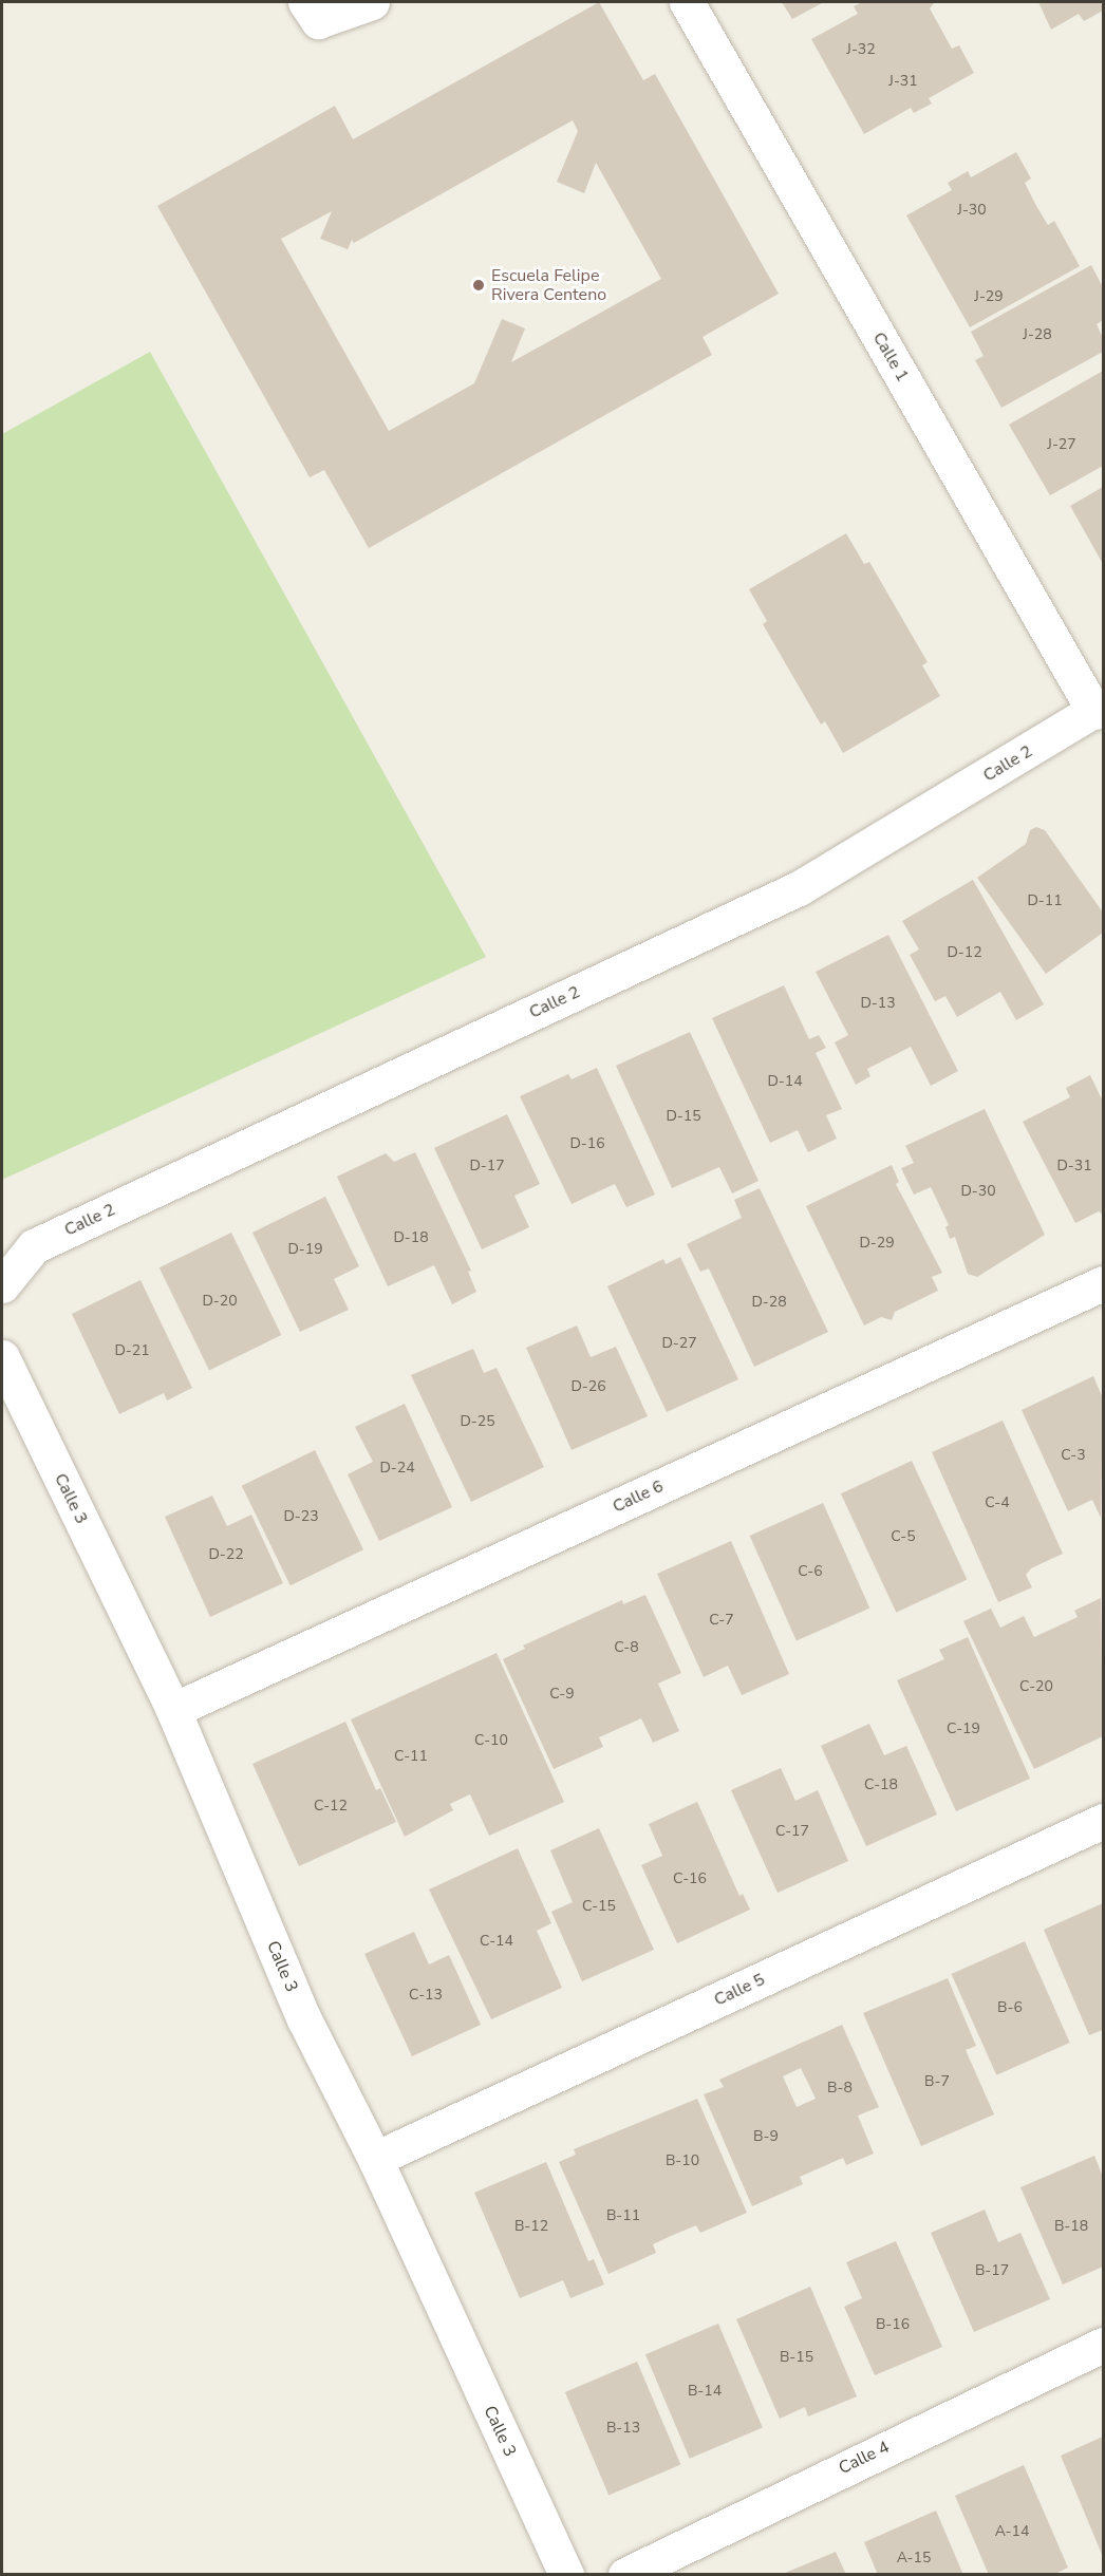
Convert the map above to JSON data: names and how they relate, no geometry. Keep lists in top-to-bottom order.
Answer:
{
  "streets": {
    "street": [
      "Calle 1",
      "Calle 2",
      "Calle 6",
      "Calle 3",
      "Calle 5",
      "Calle 4"
    ]
  },
  "crossings": [
    ["Calle 1", "Calle 2"],
    ["Calle 6", "Calle 3"],
    ["Calle 3", "Calle 5"]
  ],
  "places": ["Escuela Felipe Rivera Centeno"],
  "house_numbers": [
    "J-32",
    "J-31",
    "J-30",
    "J-29",
    "J-28",
    "J-27",
    "D-11",
    "D-12",
    "D-13",
    "D-14",
    "D-15",
    "D-16",
    "D-17",
    "D-31",
    "D-30",
    "D-18",
    "D-29",
    "D-19",
    "D-20",
    "D-28",
    "D-27",
    "D-21",
    "D-26",
    "D-25",
    "C-3",
    "D-24",
    "C-4",
    "D-23",
    "C-5",
    "D-22",
    "C-6",
    "C-7",
    "C-8",
    "C-20",
    "C-9",
    "C-19",
    "C-10",
    "C-11",
    "C-18",
    "C-12",
    "C-17",
    "C-16",
    "C-15",
    "C-14",
    "C-13",
    "B-6",
    "B-7",
    "B-8",
    "B-9",
    "B-10",
    "B-11",
    "B-12",
    "B-18",
    "B-17",
    "B-16",
    "B-15",
    "B-14",
    "B-13",
    "A-14",
    "A-15"
  ]
}
